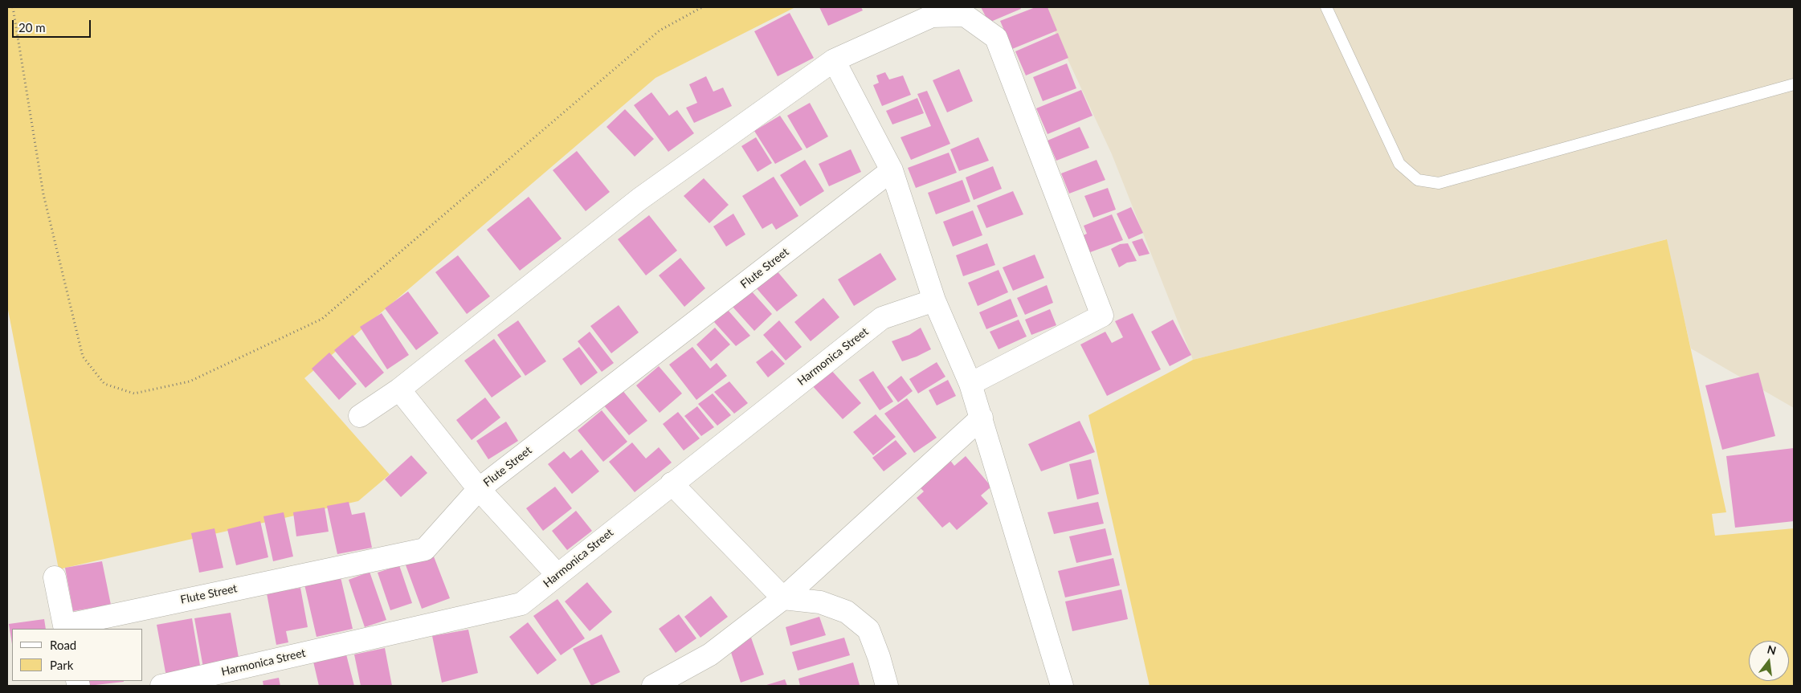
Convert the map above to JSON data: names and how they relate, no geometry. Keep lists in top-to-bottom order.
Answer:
{
  "streets": {
    "street": ["Flute Street", "Harmonica Street"]
  },
  "legend": ["Road", "Park"],
  "scale_bar": "20 m",
  "north": "top"
}
